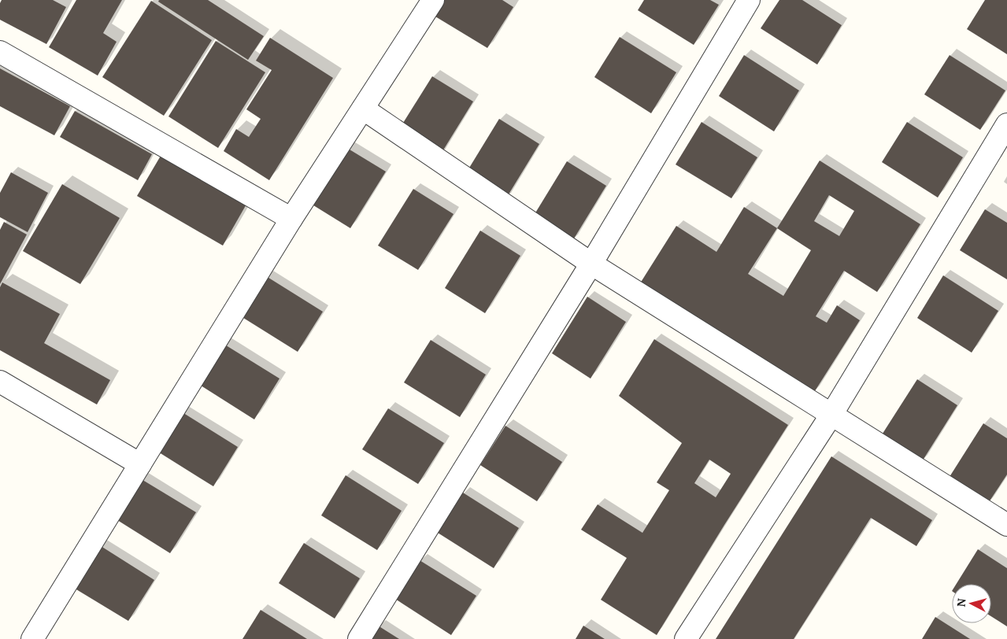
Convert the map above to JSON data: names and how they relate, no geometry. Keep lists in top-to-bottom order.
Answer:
{
  "north": "left"
}
